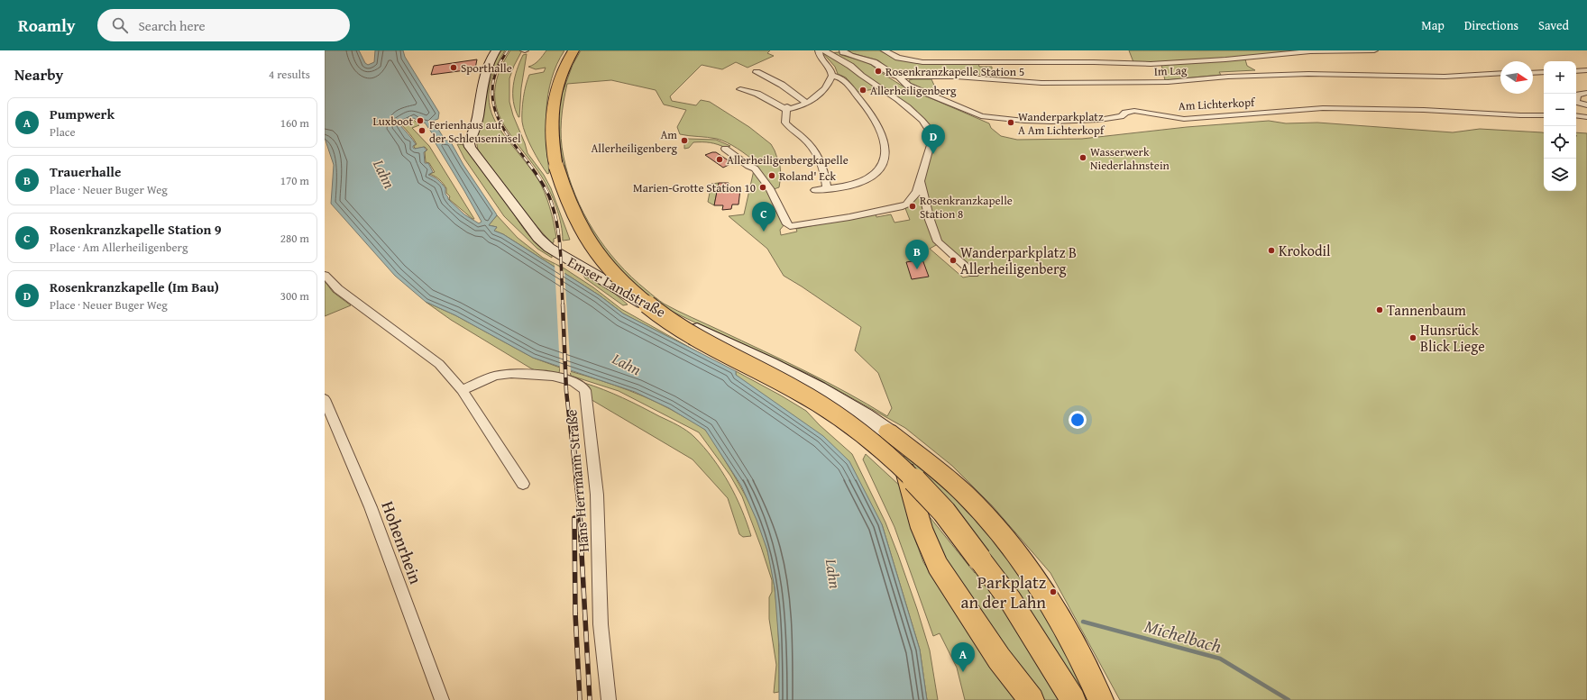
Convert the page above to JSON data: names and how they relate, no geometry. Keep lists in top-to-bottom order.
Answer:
{
  "streets": {
    "street": [
      "Im Lag",
      "Am Lichterkopf",
      "Emser Landstraße",
      "Hans-Herrmann-Straße",
      "Hohenrhein"
    ]
  },
  "crossings": [
    ["Im Lag", "Am Lichterkopf"]
  ],
  "water": ["Lahn", "Michelbach"],
  "places": [
    "Sporthalle",
    "Rosenkranzkapelle Station 5",
    "Allerheiligenberg",
    "Luxboot",
    "Wanderparkplatz A Am Lichterkopf",
    "Ferienhaus auf der Schleuseninsel",
    "Am Allerheiligenberg",
    "Wasserwerk Niederlahnstein",
    "Allerheiligenbergkapelle",
    "Roland' Eck",
    "Marien-Grotte Station 10",
    "Rosenkranzkapelle Station 8",
    "Krokodil",
    "Wanderparkplatz B Allerheiligenberg",
    "Tannenbaum",
    "Hunsrück Blick Liege",
    "Parkplatz an der Lahn"
  ],
  "north": "right",
  "page": {
    "header": "Roamly",
    "search": "Search here",
    "nav": ["Map", "Directions", "Saved"],
    "heading": ["Nearby", "4 results"],
    "map_buttons": ["+", "−"],
    "list": [
      {
        "mark": "A",
        "name": "Pumpwerk",
        "note": "Place",
        "value": "160 m"
      },
      {
        "mark": "B",
        "name": "Trauerhalle",
        "note": "Place · Neuer Buger Weg",
        "value": "170 m"
      },
      {
        "mark": "C",
        "name": "Rosenkranzkapelle Station 9",
        "note": "Place · Am Allerheiligenberg",
        "value": "280 m"
      },
      {
        "mark": "D",
        "name": "Rosenkranzkapelle (Im Bau)",
        "note": "Place · Neuer Buger Weg",
        "value": "300 m"
      }
    ],
    "pins": [
      "D",
      "C",
      "B",
      "A"
    ]
  }
}
